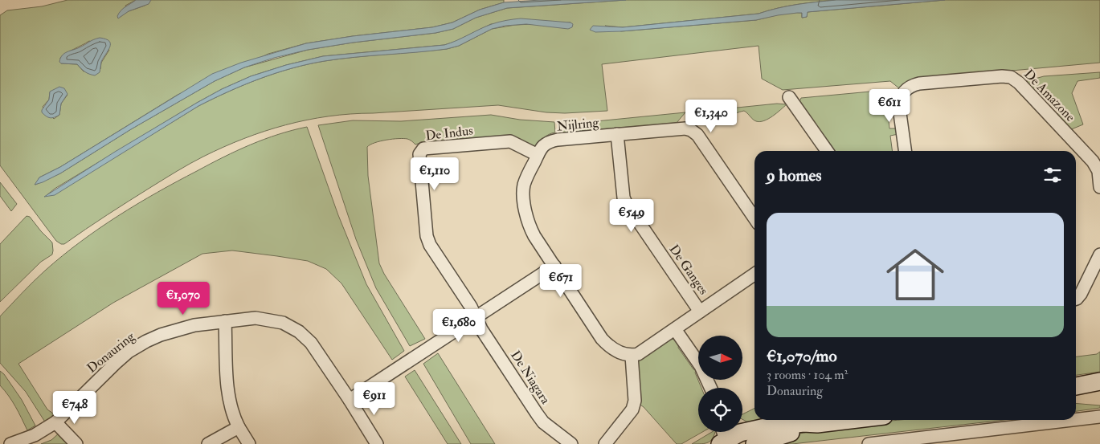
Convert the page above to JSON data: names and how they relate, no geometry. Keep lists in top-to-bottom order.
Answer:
{
  "streets": {
    "street": [
      "De Amazone",
      "Nijlring",
      "De Indus",
      "De Ganges",
      "Donauring",
      "De Niagara"
    ]
  },
  "crossings": [
    ["Nijlring", "De Indus"],
    ["Nijlring", "De Ganges"],
    ["De Indus", "De Niagara"]
  ],
  "north": "right",
  "page": {
    "price": [
      "€611",
      "€1,340",
      "€1,110",
      "€549",
      "€671",
      "€1,070",
      "€1,680",
      "€911",
      "€748"
    ],
    "heading": "9 homes",
    "list": [
      {
        "name": "€1,070/mo",
        "note": "3 rooms · 104 m² · Donauring"
      }
    ]
  }
}
